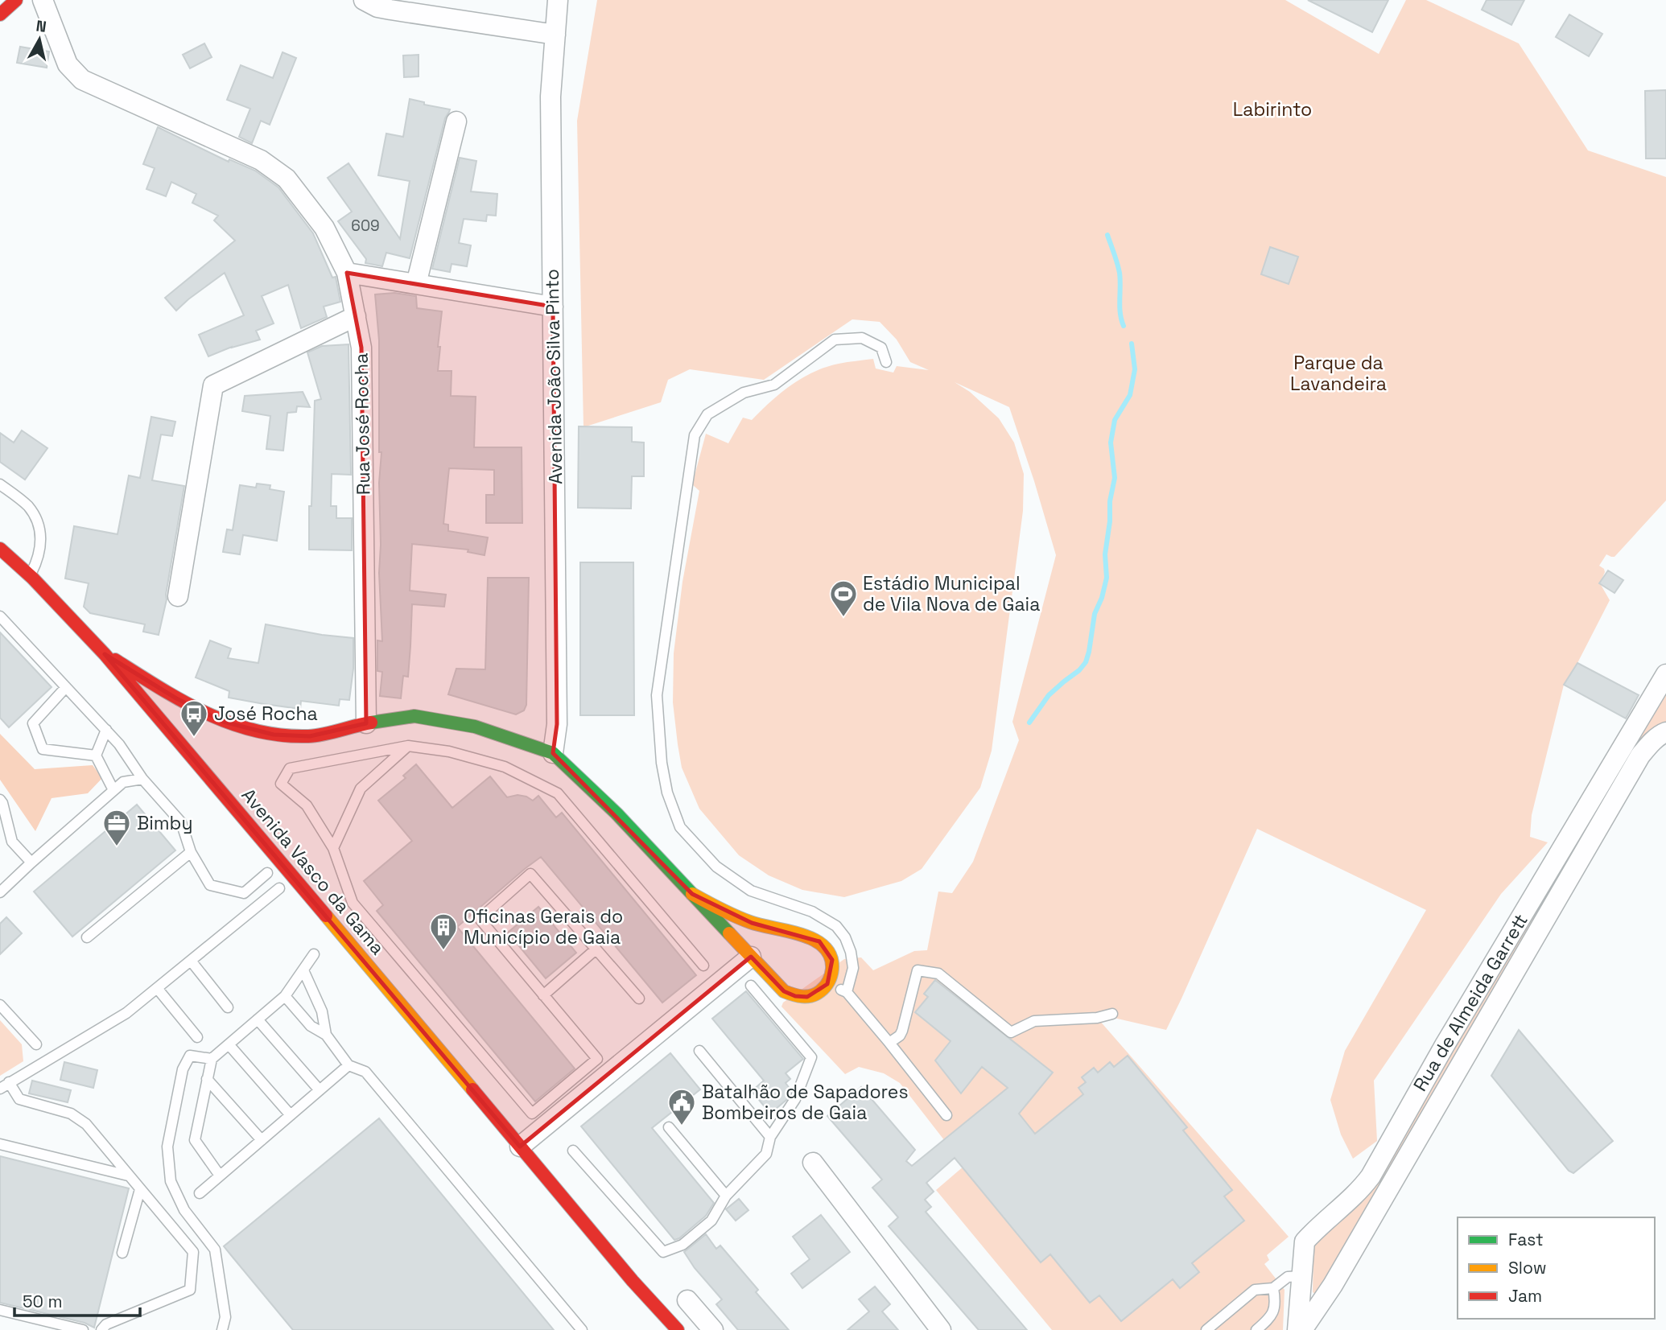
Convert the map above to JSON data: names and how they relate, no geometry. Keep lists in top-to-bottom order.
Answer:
{
  "streets": {
    "main road": ["Avenida Vasco da Gama"],
    "street": ["Avenida João Silva Pinto", "Rua José Rocha", "Rua de Almeida Garrett"]
  },
  "parks": ["Labirinto", "Parque da Lavandeira"],
  "places": {
    "sports": ["Estádio Municipal de Vila Nova de Gaia"],
    "bus stop": ["José Rocha"],
    "office": ["Bimby"],
    "building": ["Oficinas Gerais do Município de Gaia"],
    "public building": ["Batalhão de Sapadores Bombeiros de Gaia"]
  },
  "house_numbers": ["609"],
  "legend": ["Fast", "Slow", "Jam"],
  "scale_bar": "50 m",
  "north": "top"
}
